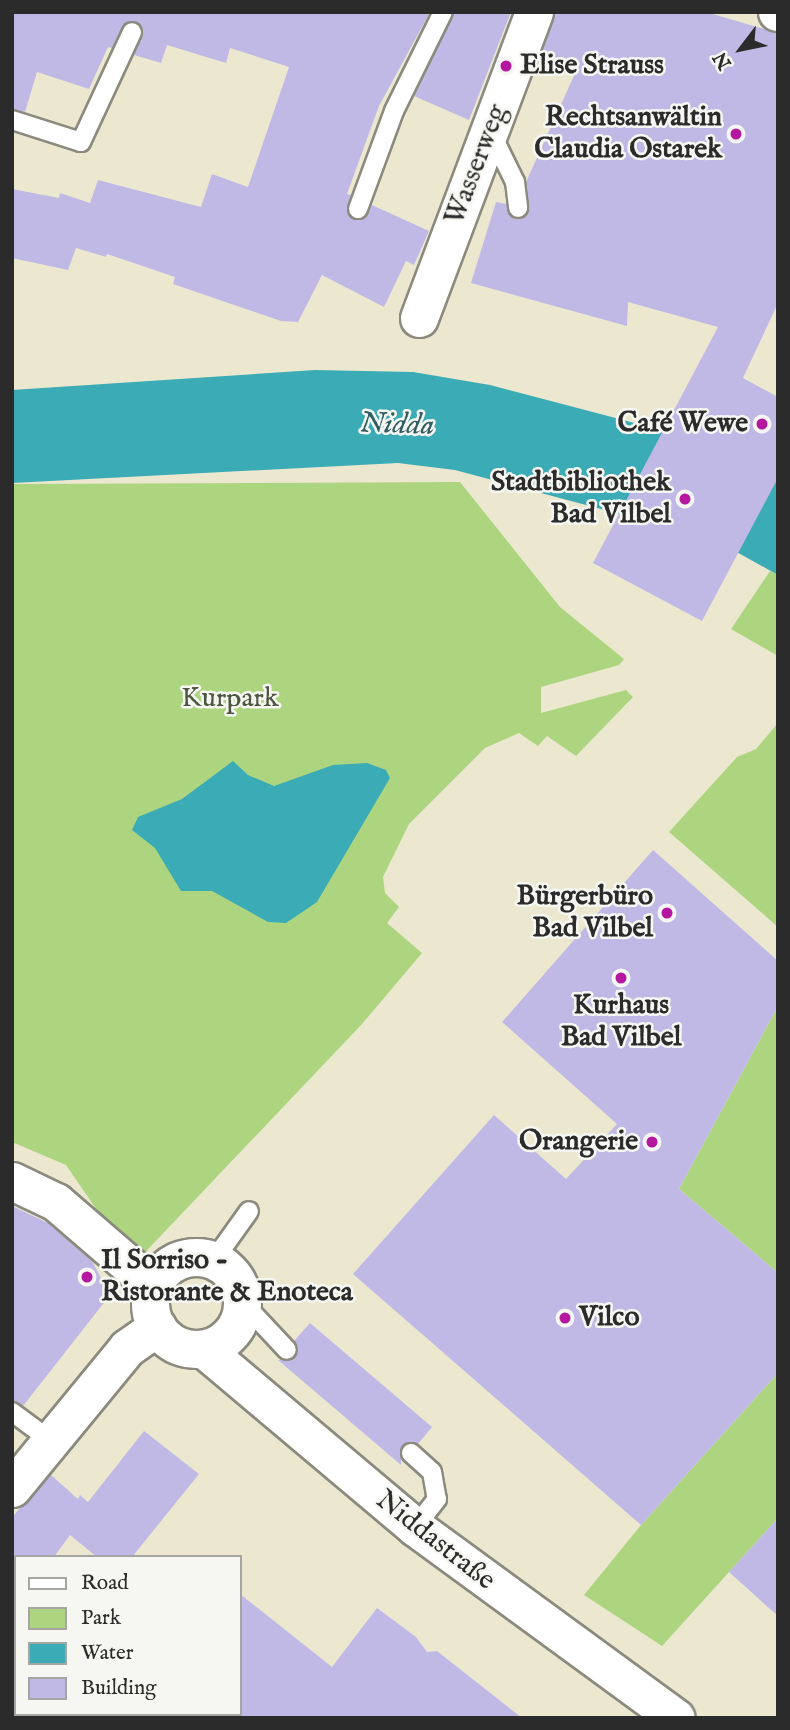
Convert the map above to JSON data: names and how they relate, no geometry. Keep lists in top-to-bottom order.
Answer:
{
  "streets": {
    "street": ["Wasserweg", "Niddastraße"]
  },
  "water": ["Nidda"],
  "parks": ["Kurpark"],
  "places": [
    "Elise Strauss",
    "Rechtsanwältin Claudia Ostarek",
    "Café Wewe",
    "Stadtbibliothek Bad Vilbel",
    "Bürgerbüro Bad Vilbel",
    "Kurhaus Bad Vilbel",
    "Orangerie",
    "Il Sorriso - Ristorante & Enoteca",
    "Vilco"
  ],
  "legend": [
    "Road",
    "Park",
    "Water",
    "Building"
  ],
  "north": "bottom left"
}
